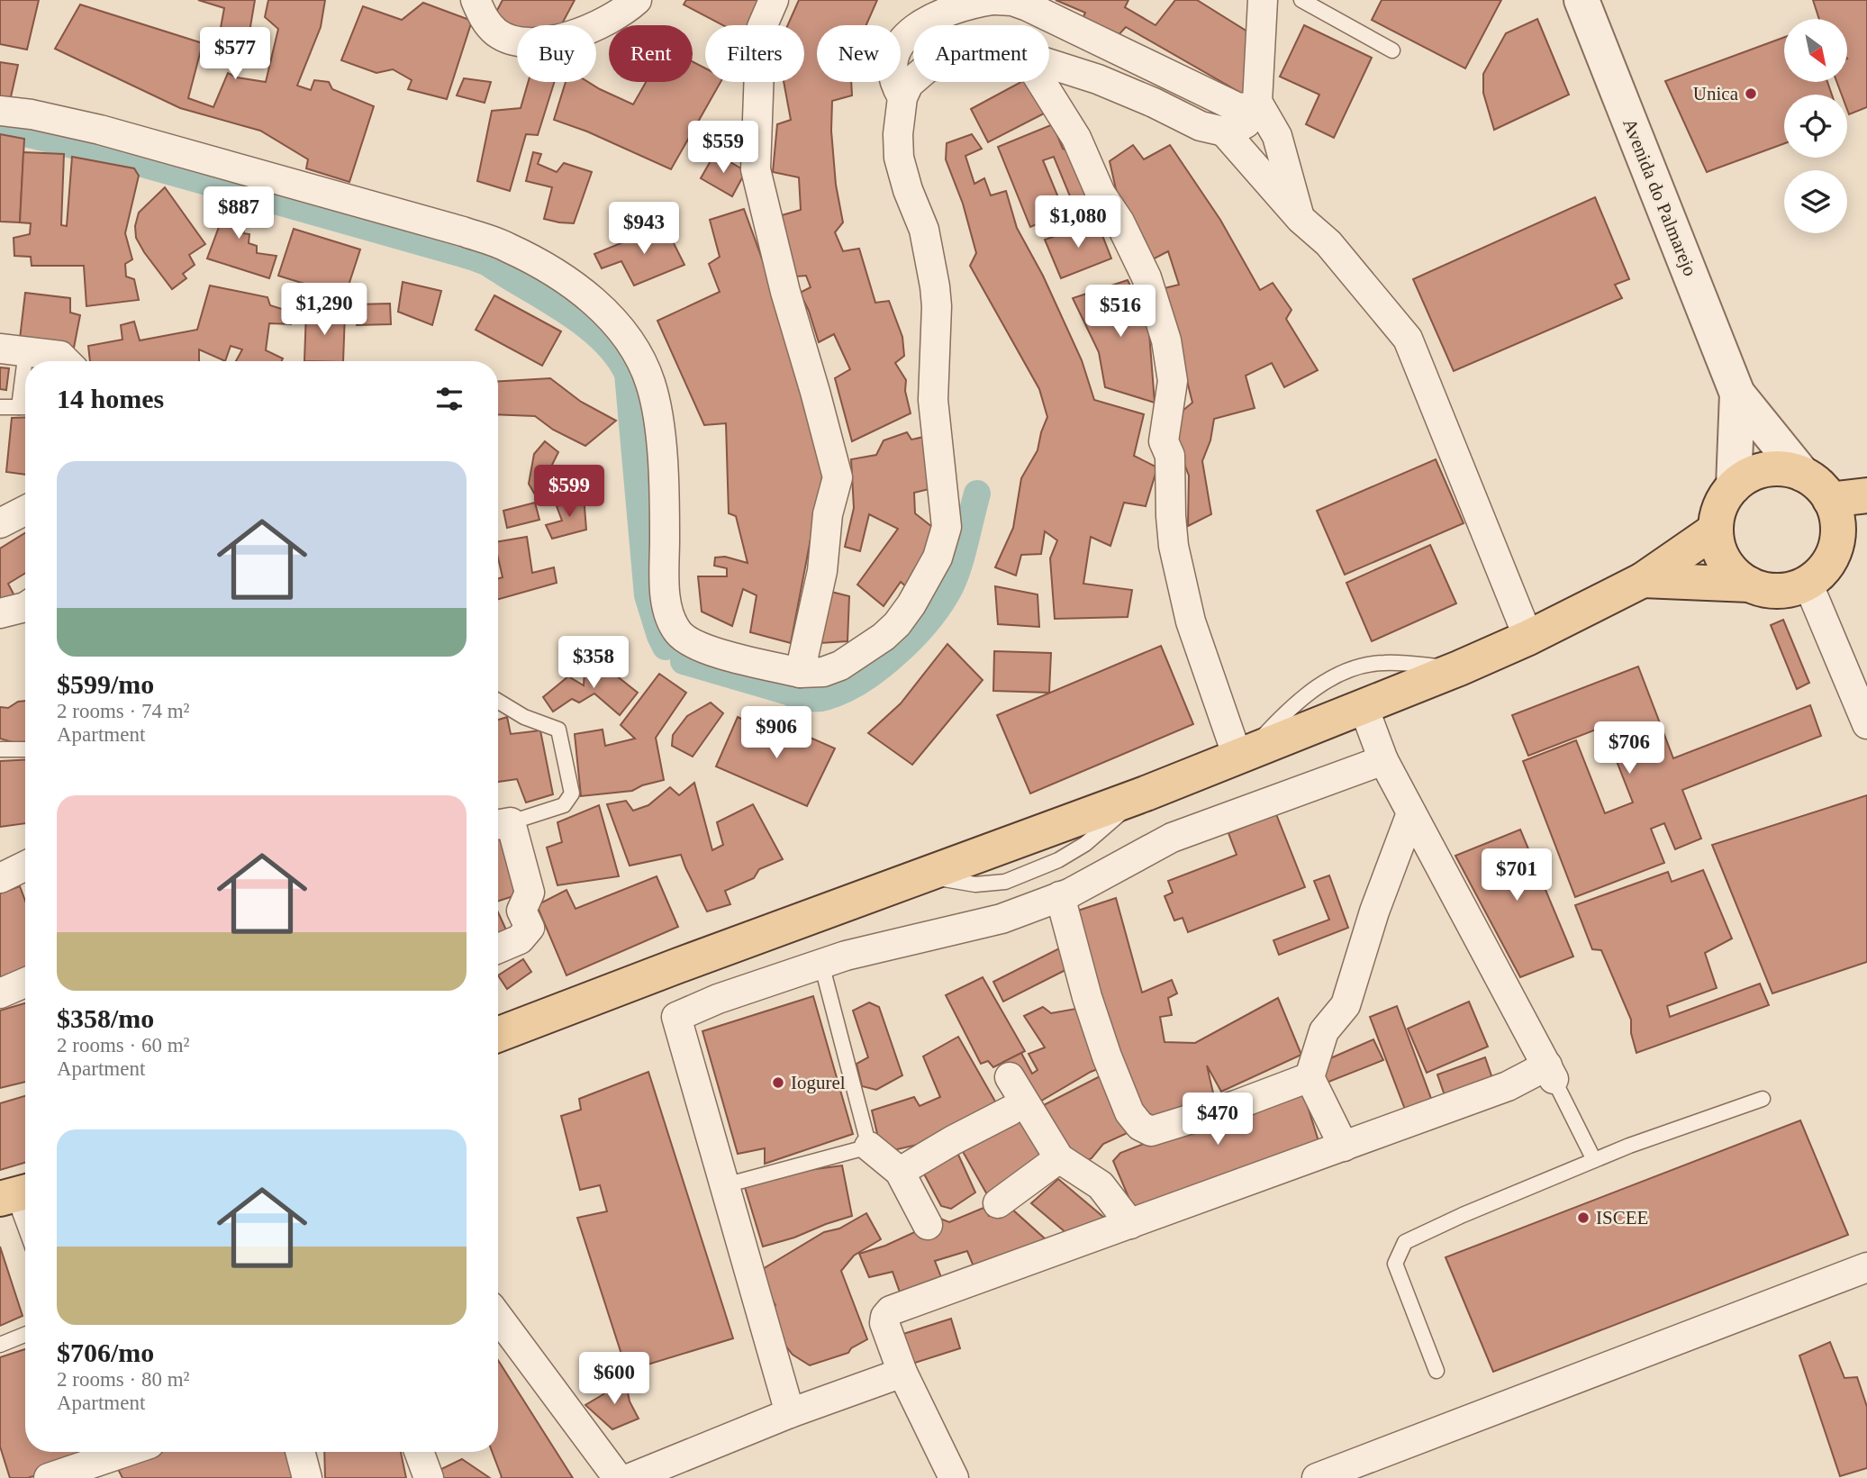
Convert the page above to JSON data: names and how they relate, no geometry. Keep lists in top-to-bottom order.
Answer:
{
  "streets": {
    "street": ["Avenida do Palmarejo"]
  },
  "places": ["Unica", "Iogurel", "ISCEE"],
  "north": "bottom right",
  "page": {
    "chip": [
      "Buy",
      "Rent",
      "Filters",
      "New",
      "Apartment"
    ],
    "price": [
      "$577",
      "$559",
      "$887",
      "$1,080",
      "$943",
      "$1,290",
      "$516",
      "$599",
      "$358",
      "$906",
      "$706",
      "$701",
      "$470",
      "$600"
    ],
    "heading": "14 homes",
    "list": [
      {
        "name": "$599/mo",
        "note": "2 rooms · 74 m² · Apartment"
      },
      {
        "name": "$358/mo",
        "note": "2 rooms · 60 m² · Apartment"
      },
      {
        "name": "$706/mo",
        "note": "2 rooms · 80 m² · Apartment"
      }
    ]
  }
}
